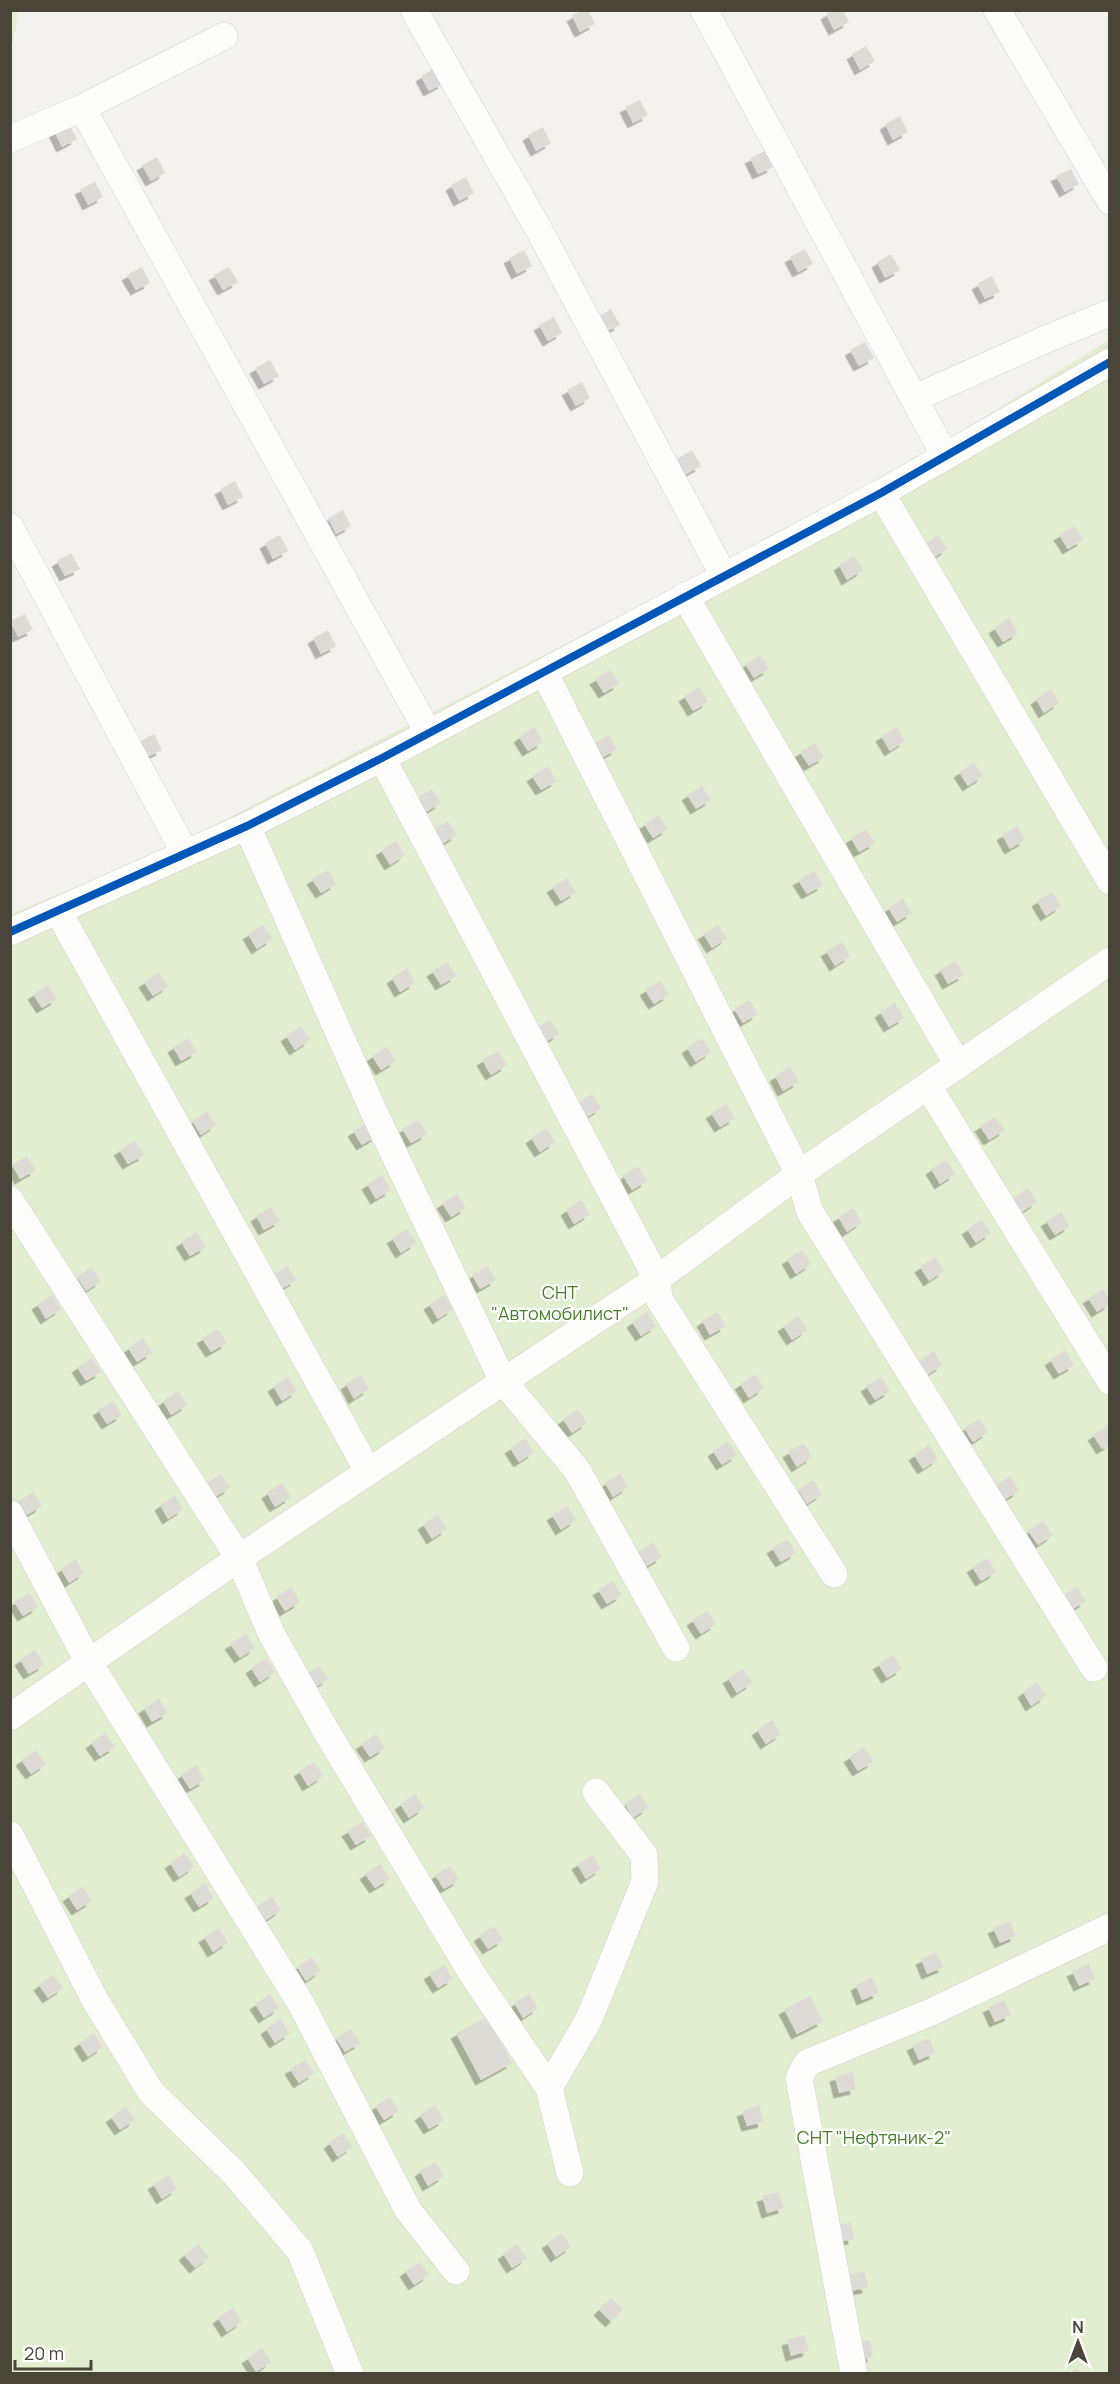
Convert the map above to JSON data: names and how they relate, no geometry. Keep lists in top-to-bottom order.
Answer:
{
  "parks": ["СНТ \"Автомобилист\"", "СНТ \"Нефтяник-2\""],
  "scale_bar": "20 m",
  "north": "top"
}
